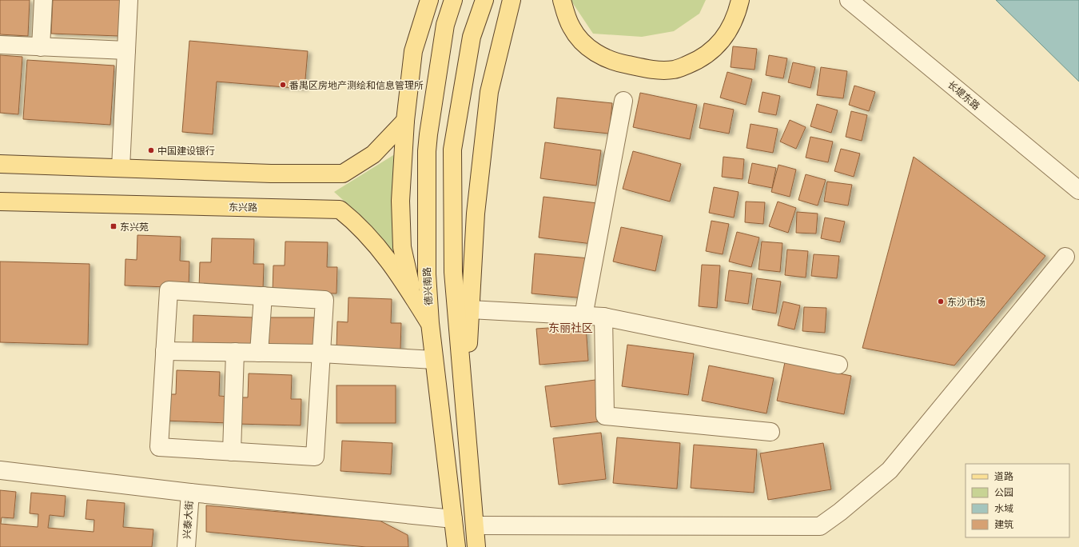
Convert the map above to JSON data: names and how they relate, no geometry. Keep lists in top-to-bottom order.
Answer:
{
  "streets": {
    "main road": ["东兴路", "德兴南路"],
    "street": ["长堤东路", "兴泰大街"]
  },
  "crossings": [
    ["东兴路", "德兴南路"]
  ],
  "districts": ["东丽社区"],
  "places": {
    "other": ["番禺区房地产测绘和信息管理所", "中国建设银行", "东沙市场"],
    "transit": ["东兴苑"]
  },
  "legend": [
    "道路",
    "公园",
    "水域",
    "建筑"
  ]
}
